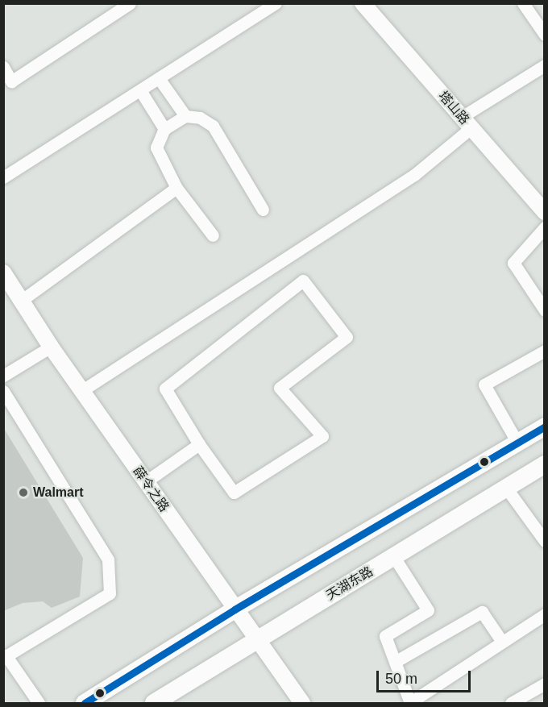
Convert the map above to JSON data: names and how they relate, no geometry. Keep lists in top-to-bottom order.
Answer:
{
  "streets": {
    "main road": ["天湖东路"],
    "street": ["塔山路", "薛令之路"]
  },
  "crossings": [
    ["薛令之路", "天湖东路"]
  ],
  "places": ["Walmart"],
  "scale_bar": "50 m"
}
